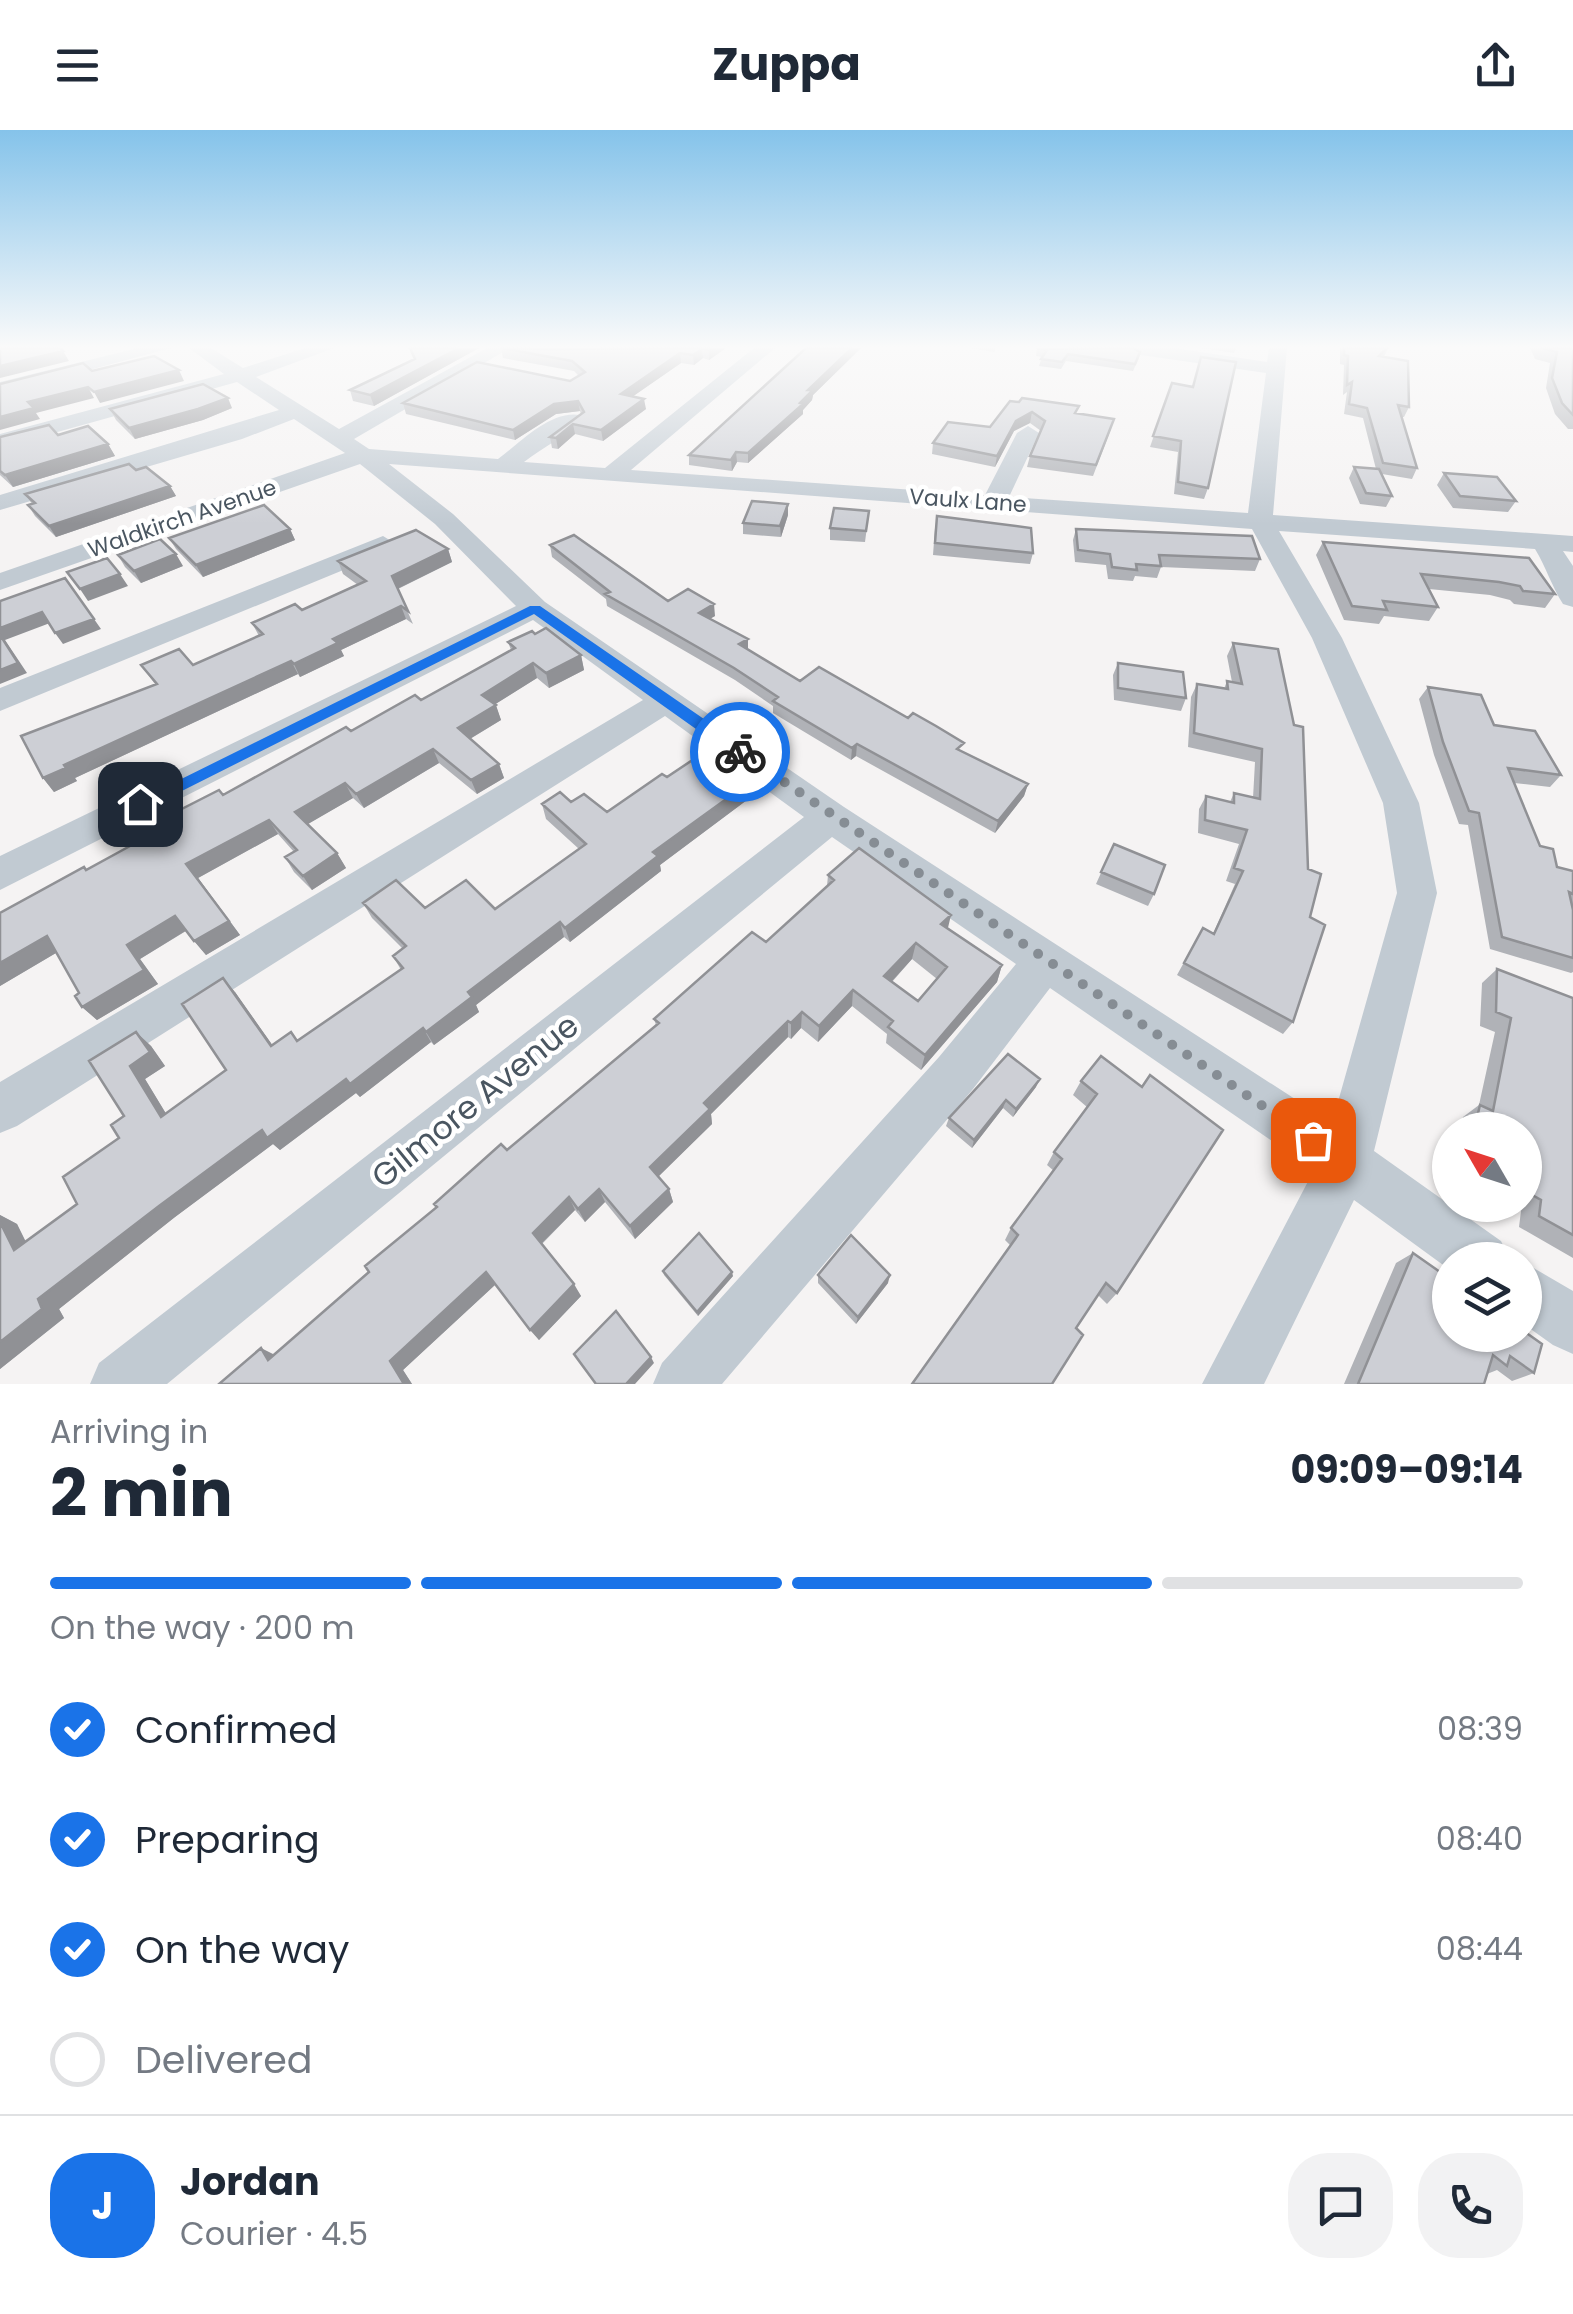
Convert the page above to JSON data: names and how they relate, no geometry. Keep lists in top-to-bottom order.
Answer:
{
  "streets": {
    "street": ["Vaulx Lane", "Waldkirch Avenue", "Gilmore Avenue"]
  },
  "crossings": [
    ["Vaulx Lane", "Waldkirch Avenue"]
  ],
  "north": "top left",
  "page": {
    "header": "Zuppa",
    "heading": ["2 min", "Arriving in", "09:09–09:14"],
    "panel": ["Jordan", "Courier · 4.5"],
    "bar": "On the way · 200 m",
    "list": [
      ["Confirmed", "08:39"],
      ["Preparing", "08:40"],
      ["On the way", "08:44"],
      "Delivered"
    ],
    "round": "J"
  }
}
